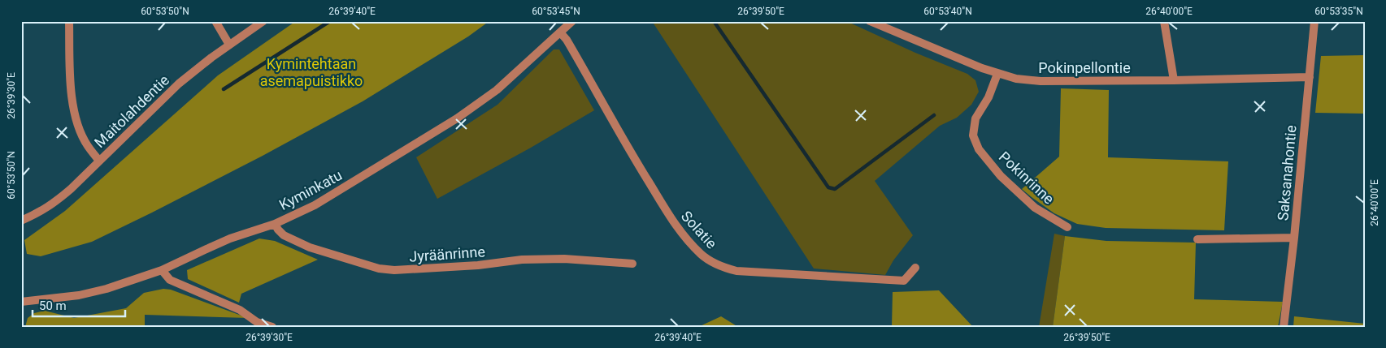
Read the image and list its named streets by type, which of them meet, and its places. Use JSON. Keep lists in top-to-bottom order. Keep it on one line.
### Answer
{"streets":{"street":["Pokinpellontie","Maitolahdentie","Saksanahontie","Pokinrinne","Kyminkatu","Solatie","Jyräänrinne"]},"crossings":[["Pokinpellontie","Saksanahontie"],["Pokinpellontie","Pokinrinne"],["Kyminkatu","Solatie"],["Kyminkatu","Jyräänrinne"]],"parks":["Kymintehtaan asemapuistikko"],"scale_bar":"50 m","coordinates":["60°53'50\"N","26°39'40\"E","60°53'45\"N","26°39'50\"E","60°53'40\"N","26°40'00\"E","60°53'35\"N","26°39'30\"E"]}
